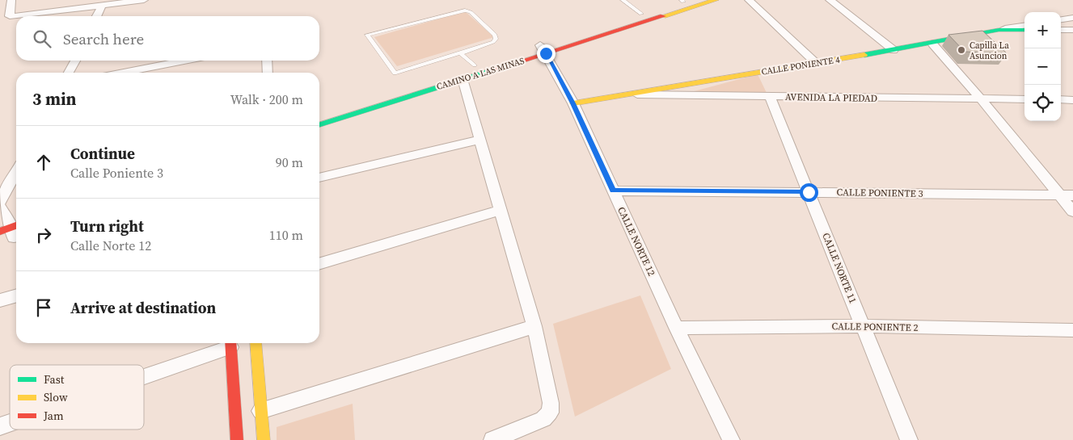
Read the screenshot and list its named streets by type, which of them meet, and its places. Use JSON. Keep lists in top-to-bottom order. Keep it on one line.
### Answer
{"streets":{"street":["CALLE PONIENTE 4","CAMINO A LAS MINAS","AVENIDA LA PIEDAD","CALLE PONIENTE 3","CALLE NORTE 12","CALLE NORTE 11","CALLE PONIENTE 2"]},"crossings":[["CALLE PONIENTE 4","AVENIDA LA PIEDAD"],["CALLE PONIENTE 4","CALLE NORTE 12"],["CAMINO A LAS MINAS","CALLE NORTE 12"],["AVENIDA LA PIEDAD","CALLE NORTE 11"],["CALLE PONIENTE 3","CALLE NORTE 12"],["CALLE PONIENTE 3","CALLE NORTE 11"],["CALLE NORTE 12","CALLE PONIENTE 2"],["CALLE NORTE 11","CALLE PONIENTE 2"]],"places":["Capilla La Asuncion"],"legend":["Fast","Slow","Jam"],"page":{"map_buttons":["+","−"],"search":"Search here","heading":["3 min","Walk · 200 m"],"list":[["Continue","Calle Poniente 3","90 m"],["Turn right","Calle Norte 12","110 m"],"Arrive at destination"]}}
